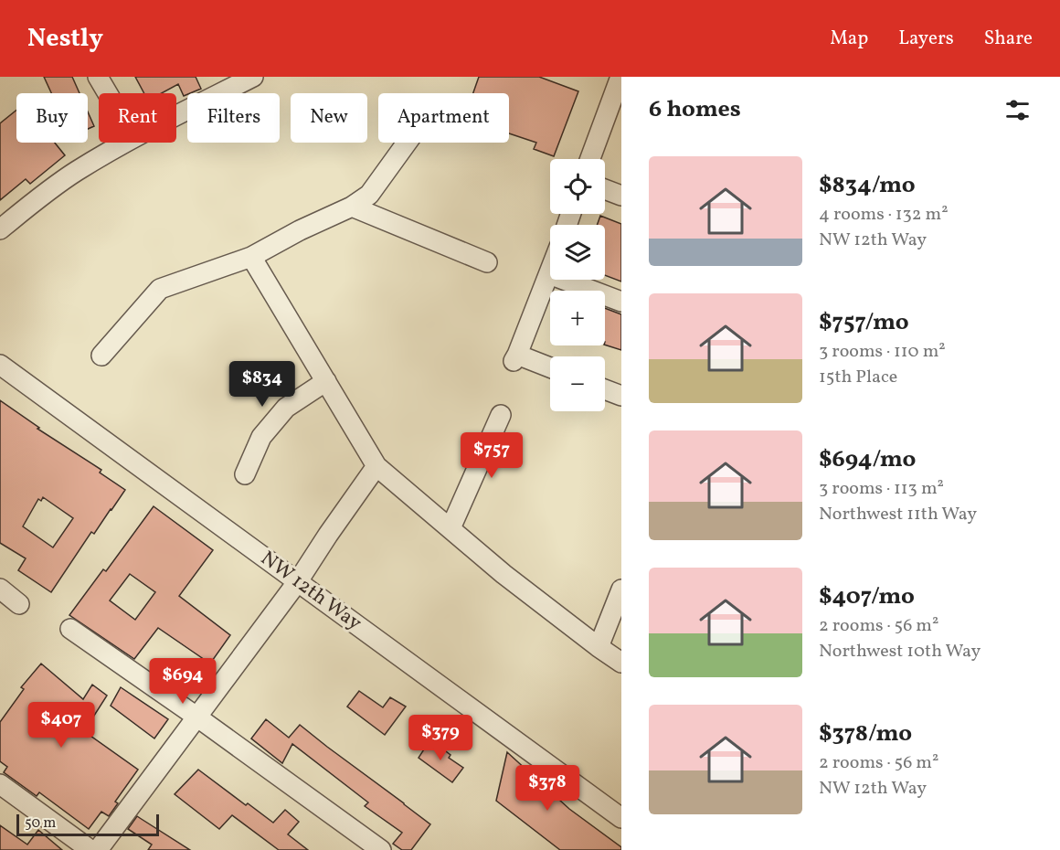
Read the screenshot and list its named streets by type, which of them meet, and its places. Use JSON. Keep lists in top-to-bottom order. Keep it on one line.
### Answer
{"streets":{"street":["NW 12th Way"]},"scale_bar":"50 m","page":{"header":"Nestly","nav":["Map","Layers","Share"],"heading":"6 homes","chip":["Buy","Rent","Filters","New","Apartment"],"list":[{"name":"$834/mo","note":"4 rooms · 132 m² · NW 12th Way"},{"name":"$757/mo","note":"3 rooms · 110 m² · 15th Place"},{"name":"$694/mo","note":"3 rooms · 113 m² · Northwest 11th Way"},{"name":"$407/mo","note":"2 rooms · 56 m² · Northwest 10th Way"},{"name":"$378/mo","note":"2 rooms · 56 m² · NW 12th Way"}],"map_buttons":["+","−"],"price":["$834","$757","$694","$407","$379","$378"],"scale":"50 m"}}
